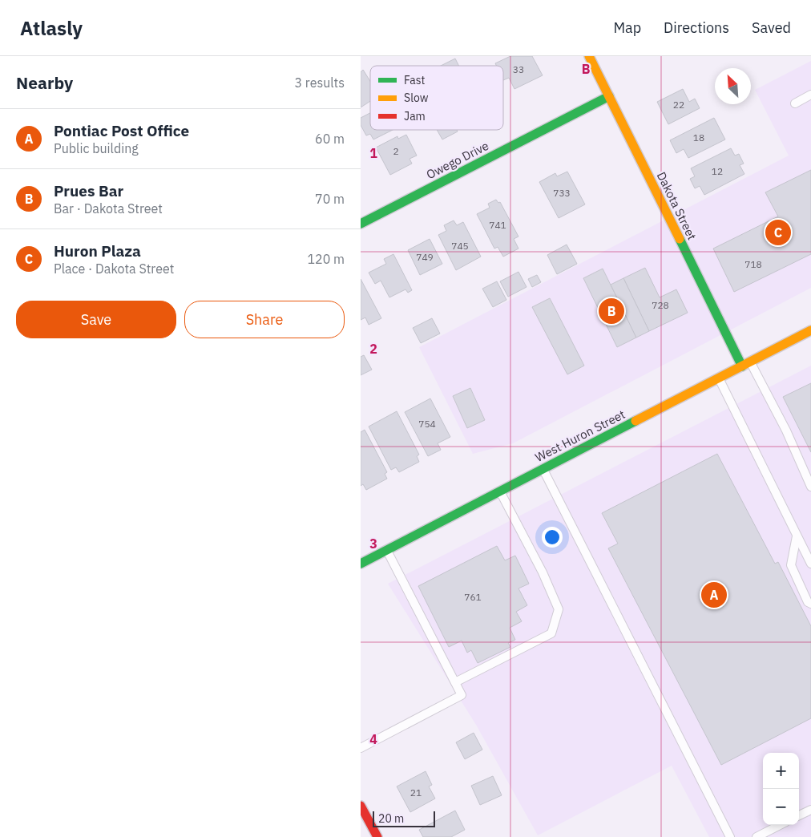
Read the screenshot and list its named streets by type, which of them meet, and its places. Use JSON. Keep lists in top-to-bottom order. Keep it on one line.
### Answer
{"streets":{"main road":["Owego Drive","Dakota Street","West Huron Street"]},"crossings":[["Owego Drive","Dakota Street"],["Dakota Street","West Huron Street"]],"house_numbers":["33","22","18","2","12","733","741","745","749","718","728","754","761","21"],"legend":["Fast","Slow","Jam"],"scale_bar":"20 m","north":"top left","page":{"header":"Atlasly","nav":["Map","Directions","Saved"],"heading":["Nearby","3 results"],"list":[{"mark":"A","name":"Pontiac Post Office","note":"Public building","value":"60 m"},{"mark":"B","name":"Prues Bar","note":"Bar · Dakota Street","value":"70 m"},{"mark":"C","name":"Huron Plaza","note":"Place · Dakota Street","value":"120 m"}],"pins":["C","B","A"],"buttons":["Save","Share"],"map_buttons":["+","−"],"scale":"20 m"},"grid":{"columns":["B"],"rows":["1","2","3","4"]}}
